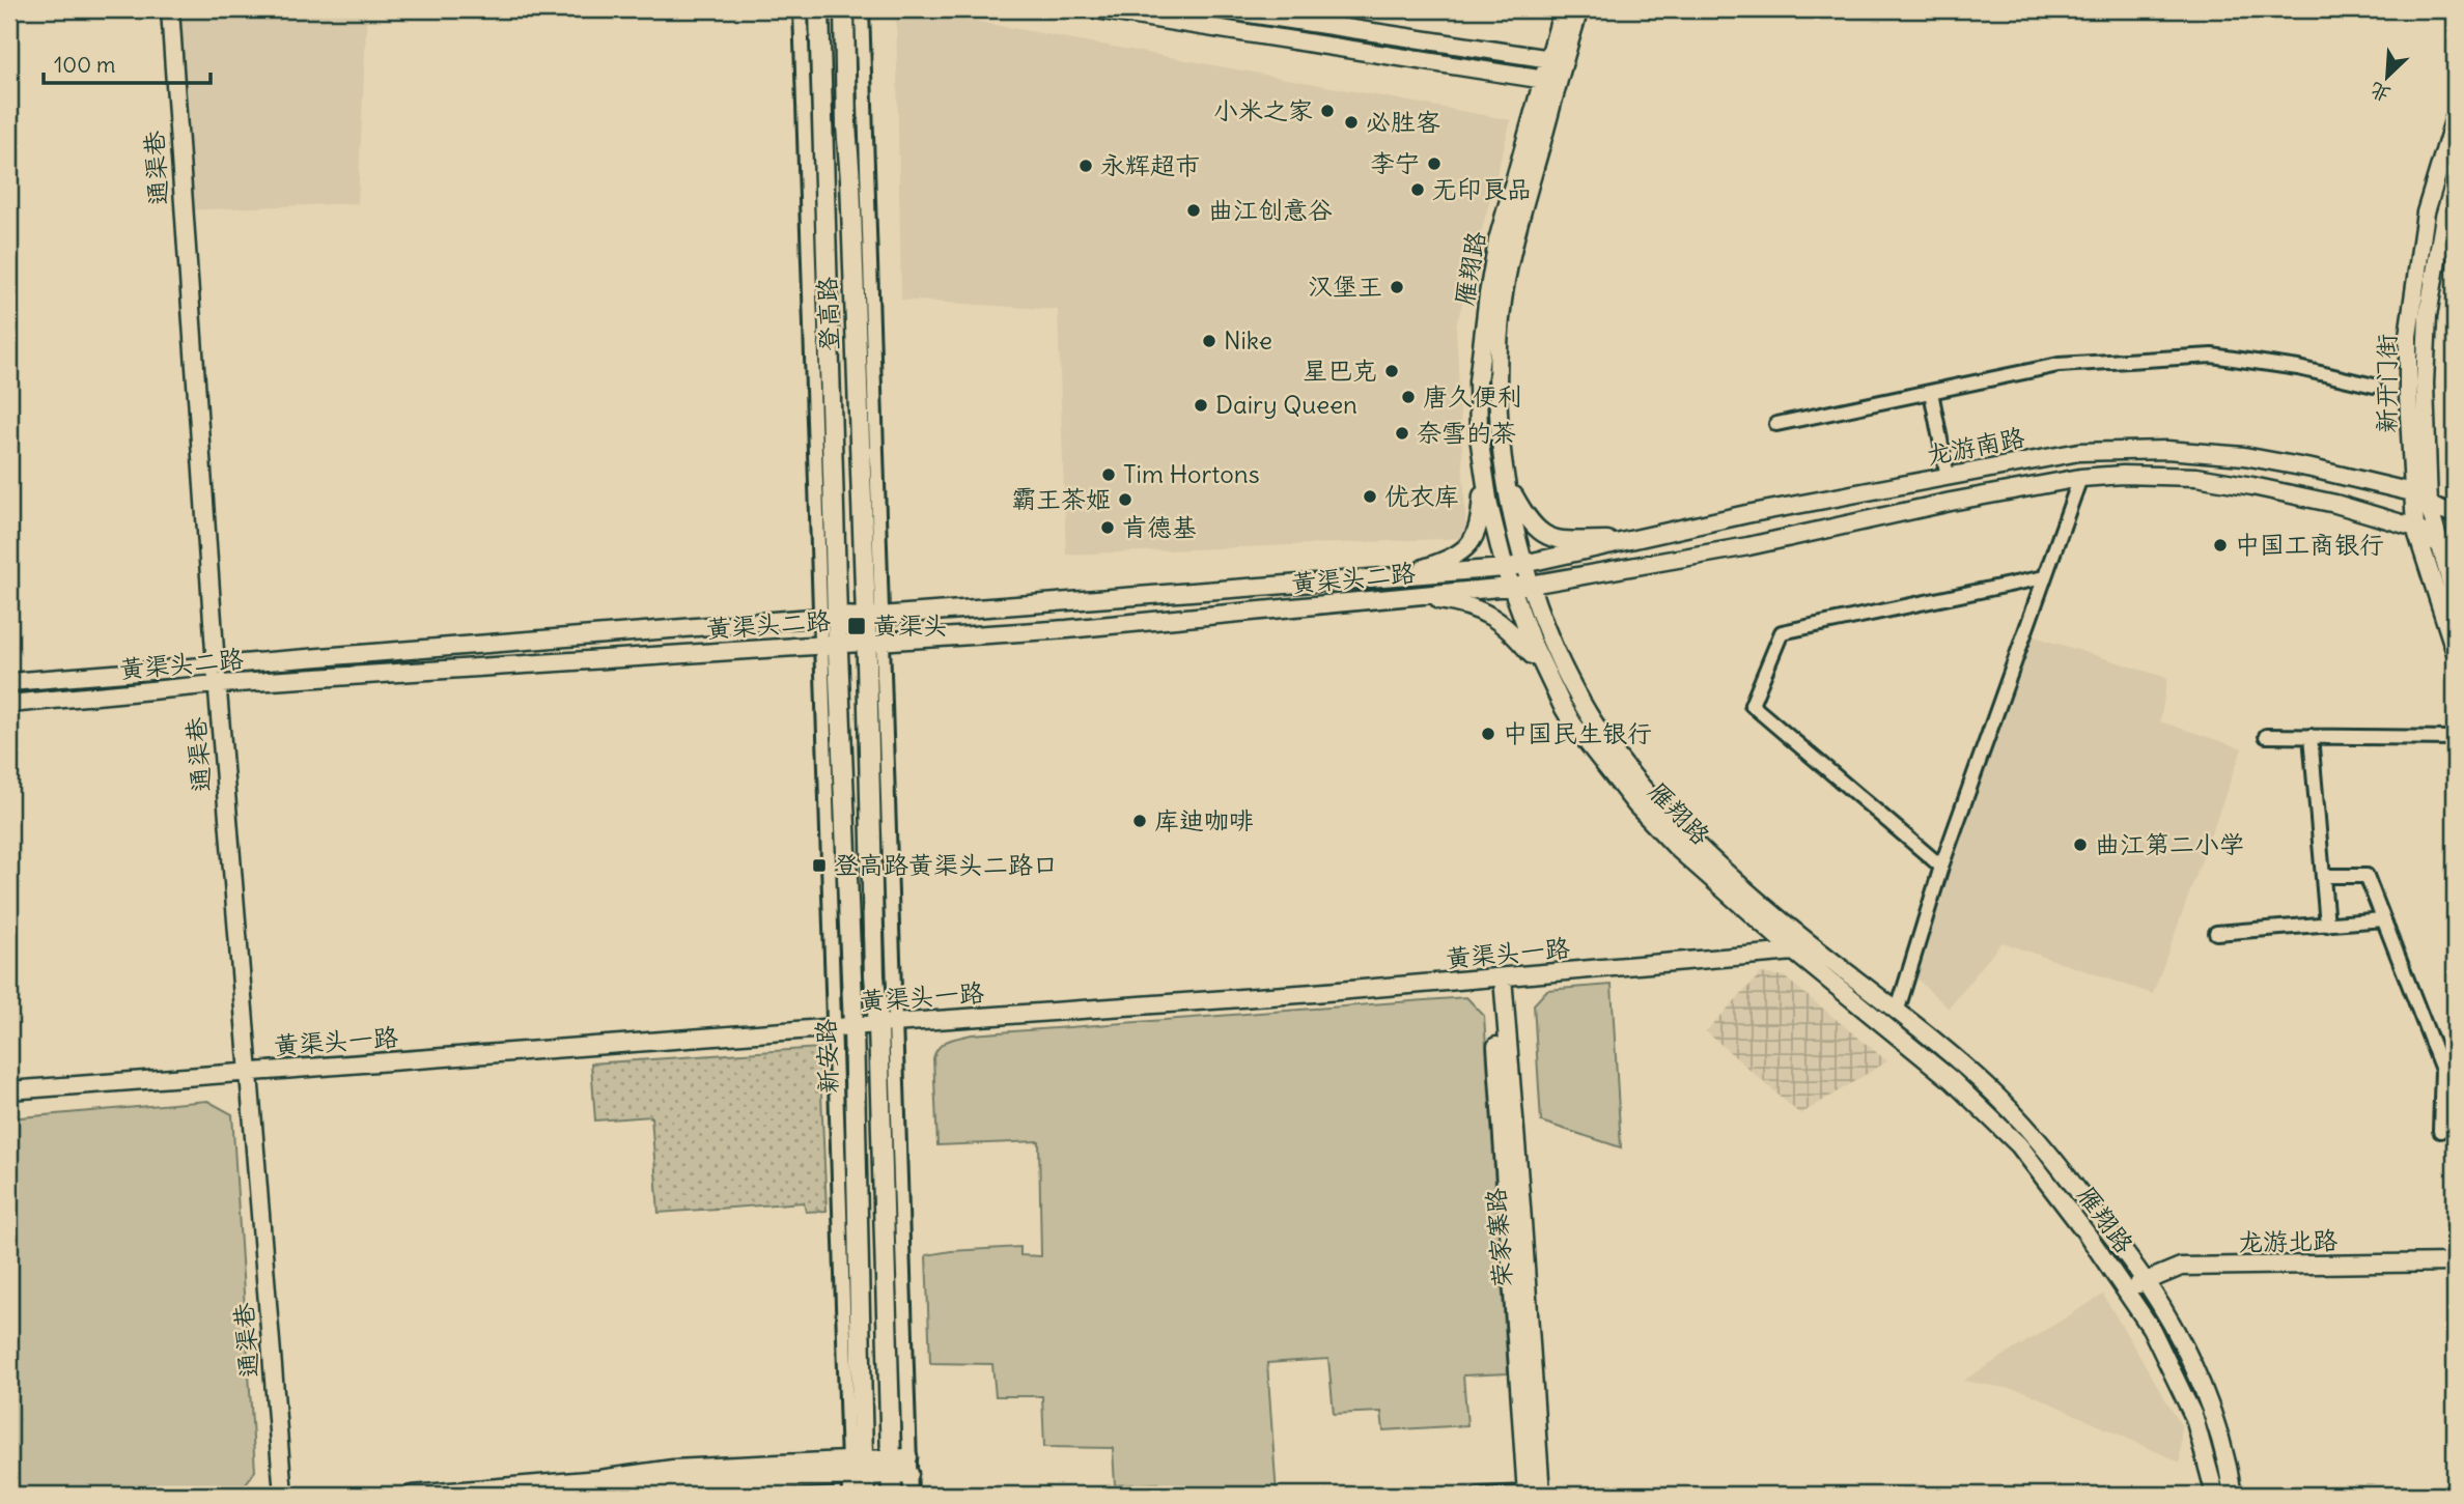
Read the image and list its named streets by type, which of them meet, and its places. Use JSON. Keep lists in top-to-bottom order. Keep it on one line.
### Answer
{"streets":{"main road":["通渠巷","雁翔路","登高路","新开门街","龙游南路","黄渠头二路","黄渠头一路","新安路","荣家寨路","龙游北路"]},"crossings":[["通渠巷","黄渠头二路"],["通渠巷","黄渠头一路"],["雁翔路","龙游南路"],["雁翔路","黄渠头二路"],["雁翔路","黄渠头一路"],["雁翔路","龙游北路"],["登高路","黄渠头二路"],["登高路","新安路"],["新开门街","龙游南路"],["龙游南路","黄渠头二路"],["黄渠头二路","新安路"],["黄渠头一路","新安路"],["黄渠头一路","荣家寨路"]],"places":{"other":["小米之家","必胜客","李宁","永辉超市","无印良品","曲江创意谷","汉堡王","Nike","星巴克","唐久便利","Dairy Queen","奈雪的茶","Tim Hortons","优衣库","霸王茶姬","肯德基","中国工商银行","中国民生银行","库迪咖啡","曲江第二小学"],"transit":["黄渠头","登高路黄渠头二路口"]},"scale_bar":"100 m","north":"bottom left"}
